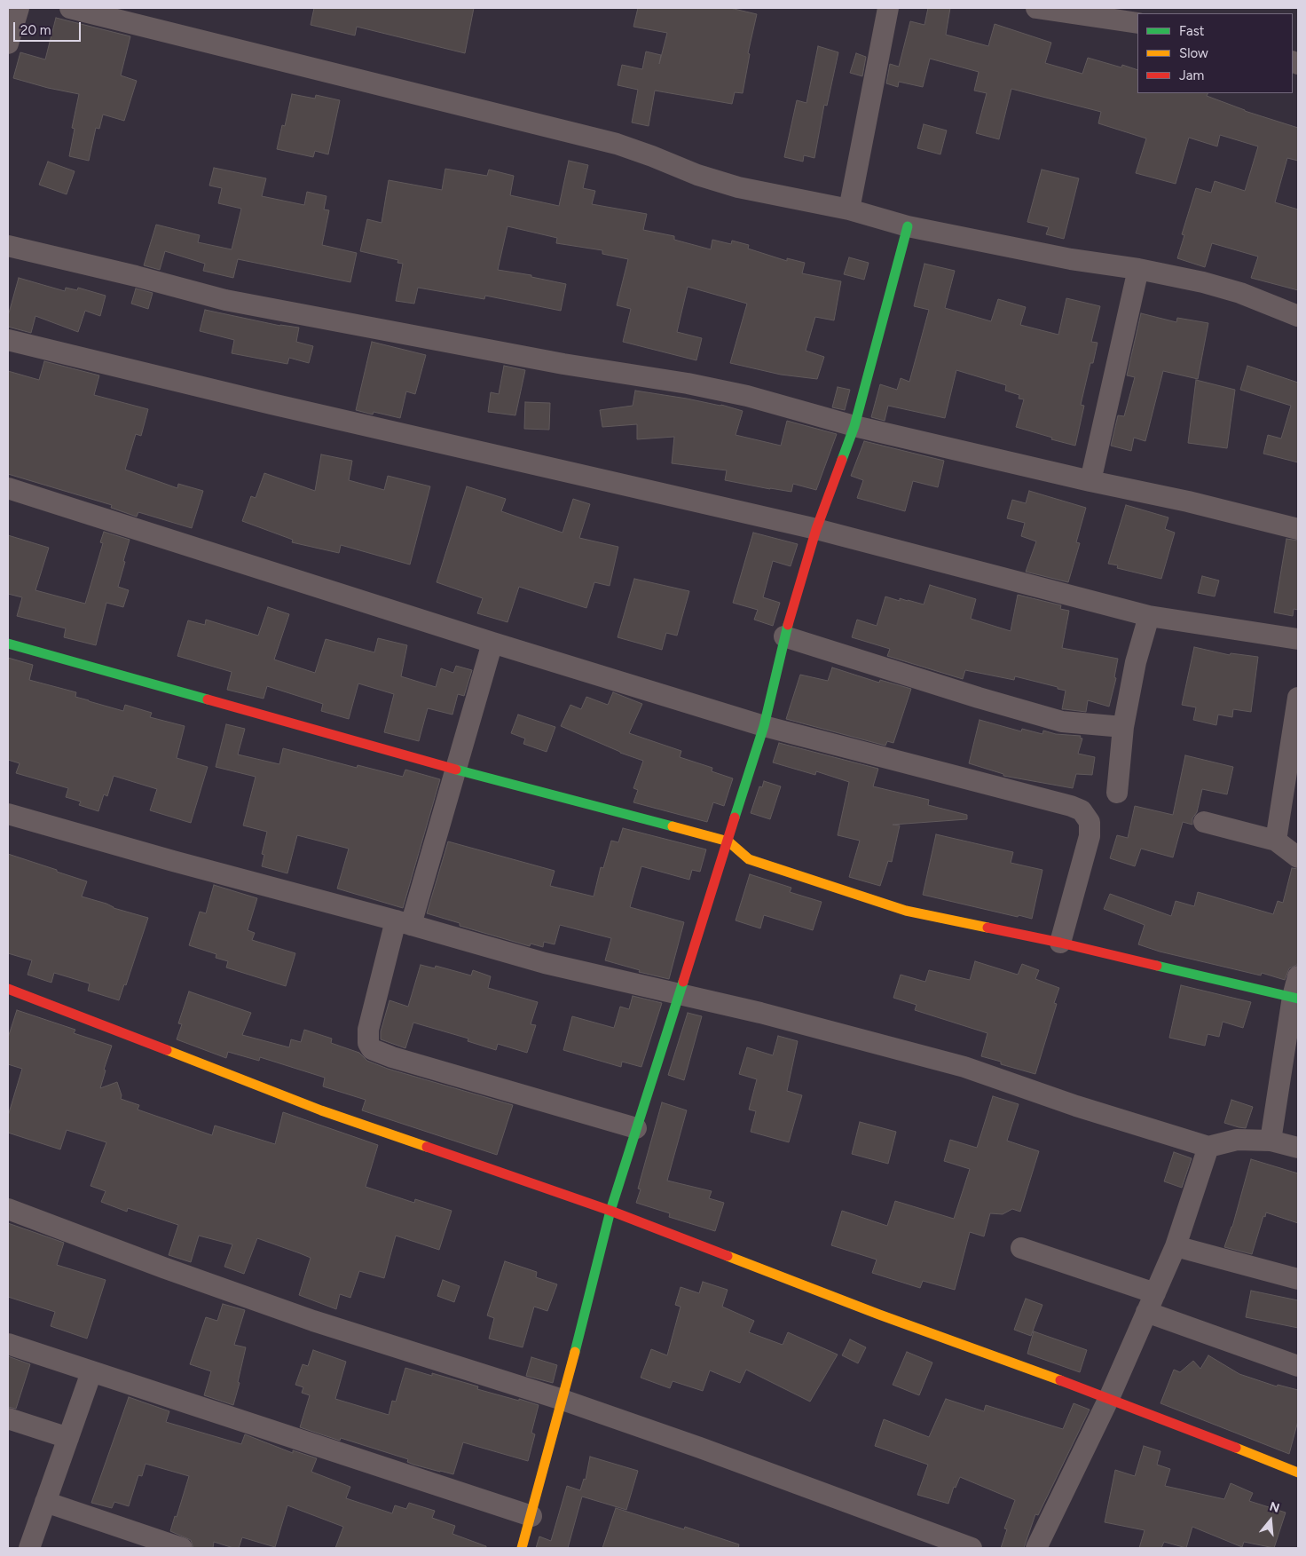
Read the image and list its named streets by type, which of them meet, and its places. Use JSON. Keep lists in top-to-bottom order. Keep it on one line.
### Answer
{"legend":["Fast","Slow","Jam"],"scale_bar":"20 m","north":"top"}
